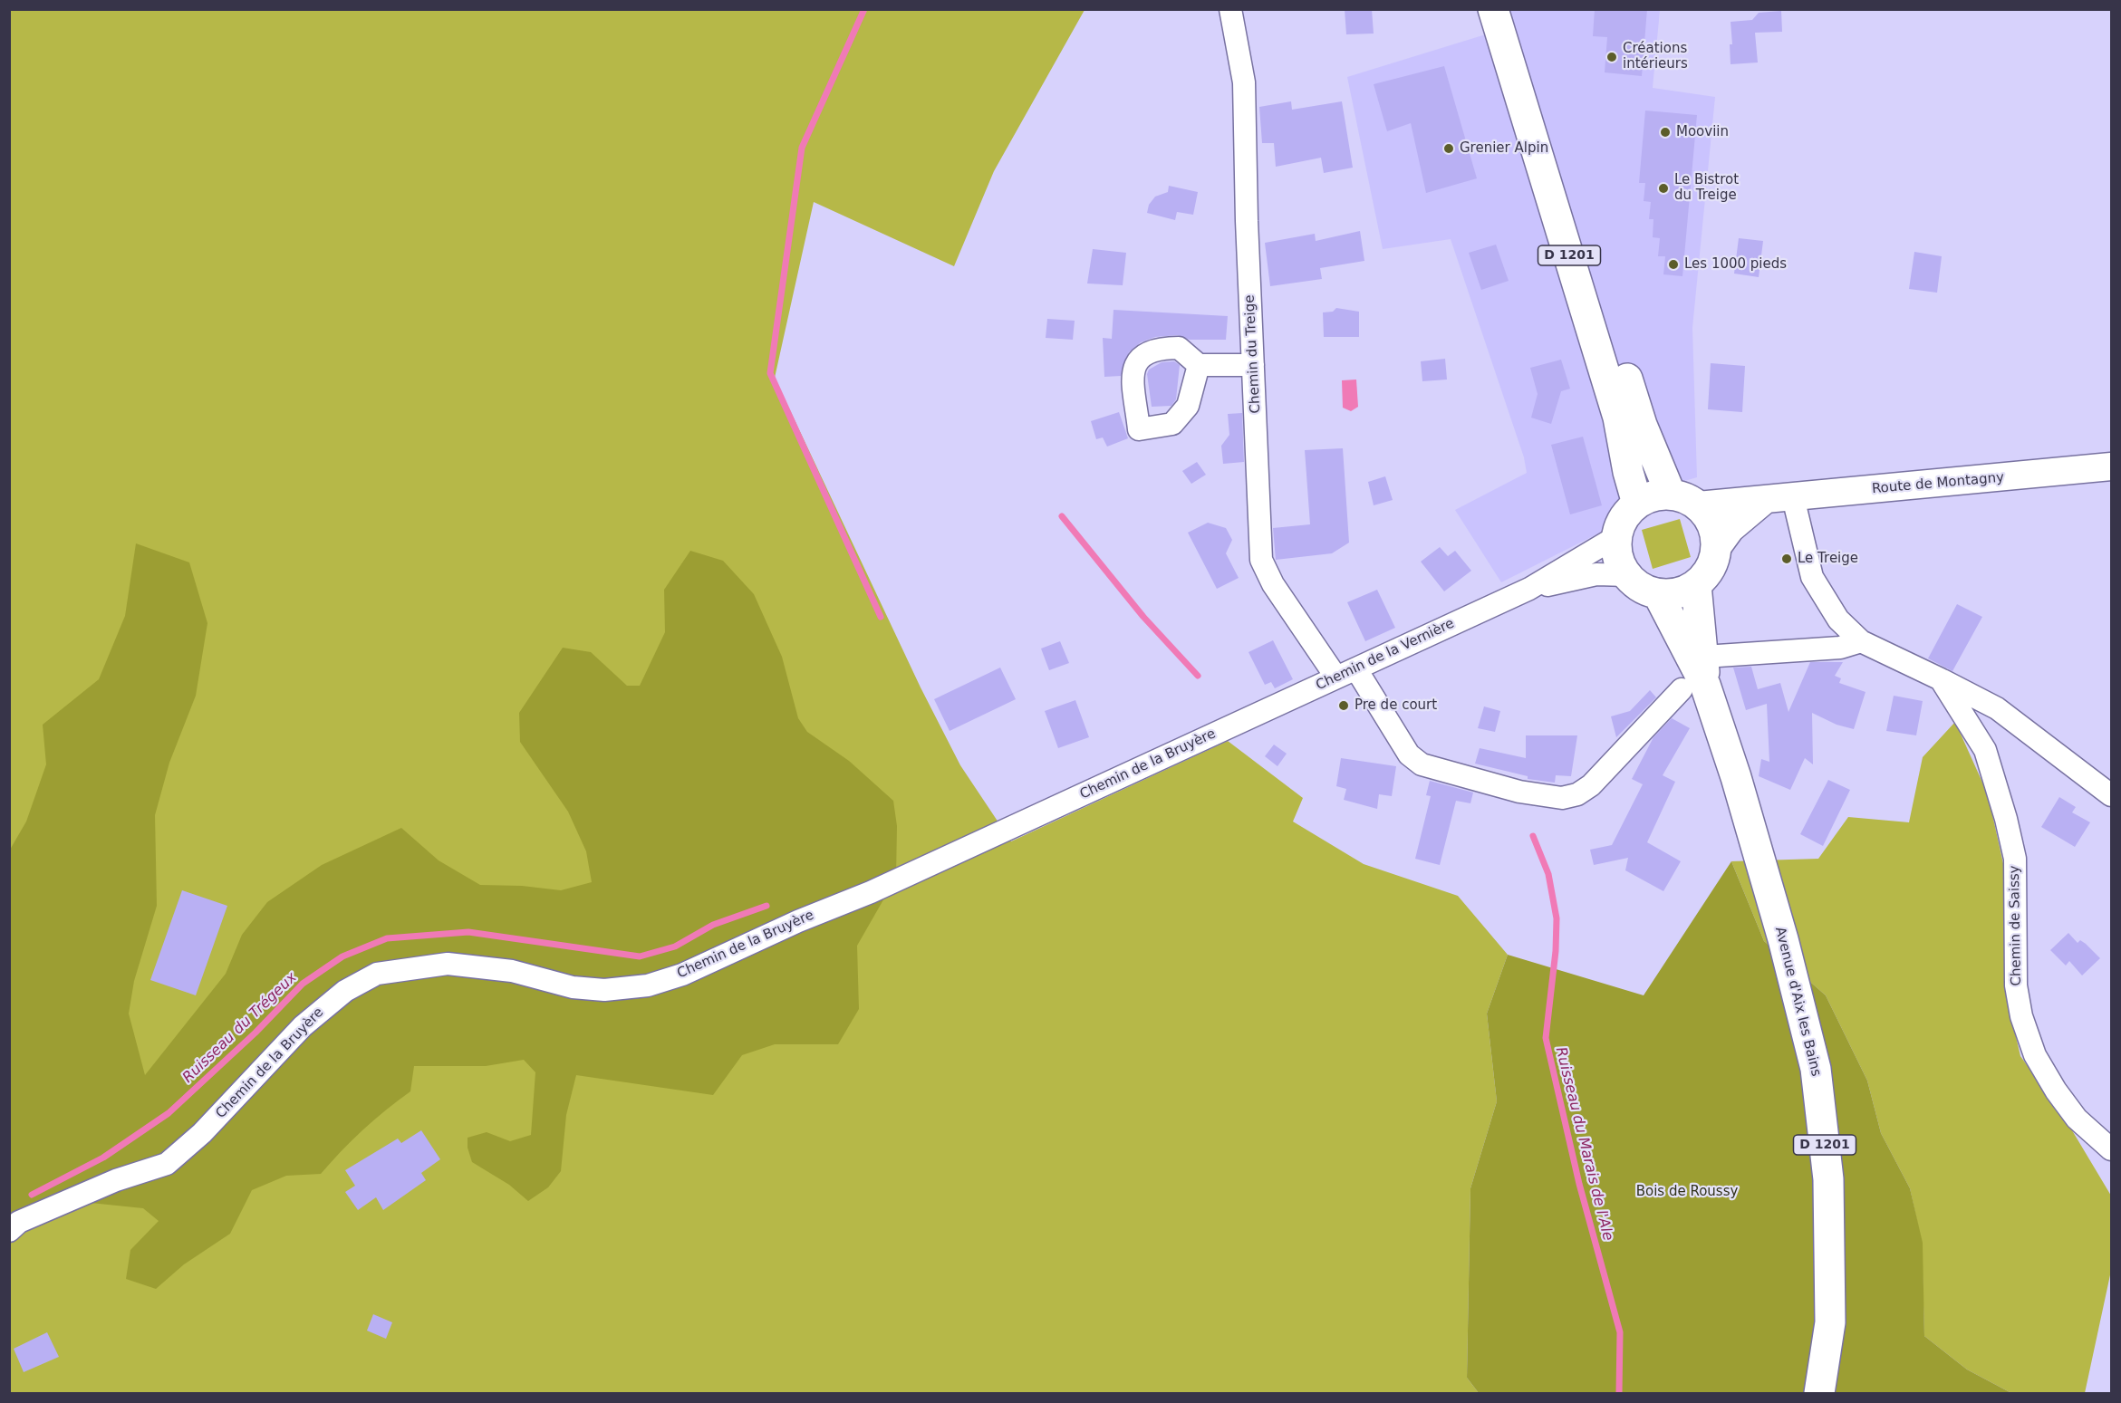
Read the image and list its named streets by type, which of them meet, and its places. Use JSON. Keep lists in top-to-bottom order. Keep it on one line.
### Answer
{"streets":{"main road":["D 1201","Avenue d'Aix les Bains"],"street":["Chemin du Treige","Route de Montagny","Chemin de la Vernière","Chemin de la Bruyère","Chemin de Saissy"]},"crossings":[["D 1201","Route de Montagny"],["D 1201","Chemin de la Vernière"],["D 1201","Avenue d'Aix les Bains"],["Chemin du Treige","Chemin de la Vernière"],["Route de Montagny","Chemin de la Vernière"],["Chemin de la Vernière","Chemin de la Bruyère"]],"water":["Ruisseau du Trégeux","Ruisseau du Marais de l'Ale"],"parks":["Bois de Roussy"],"places":["Créations intérieurs","Mooviin","Grenier Alpin","Le Bistrot du Treige","Les 1000 pieds","Le Treige","Pre de court"]}
